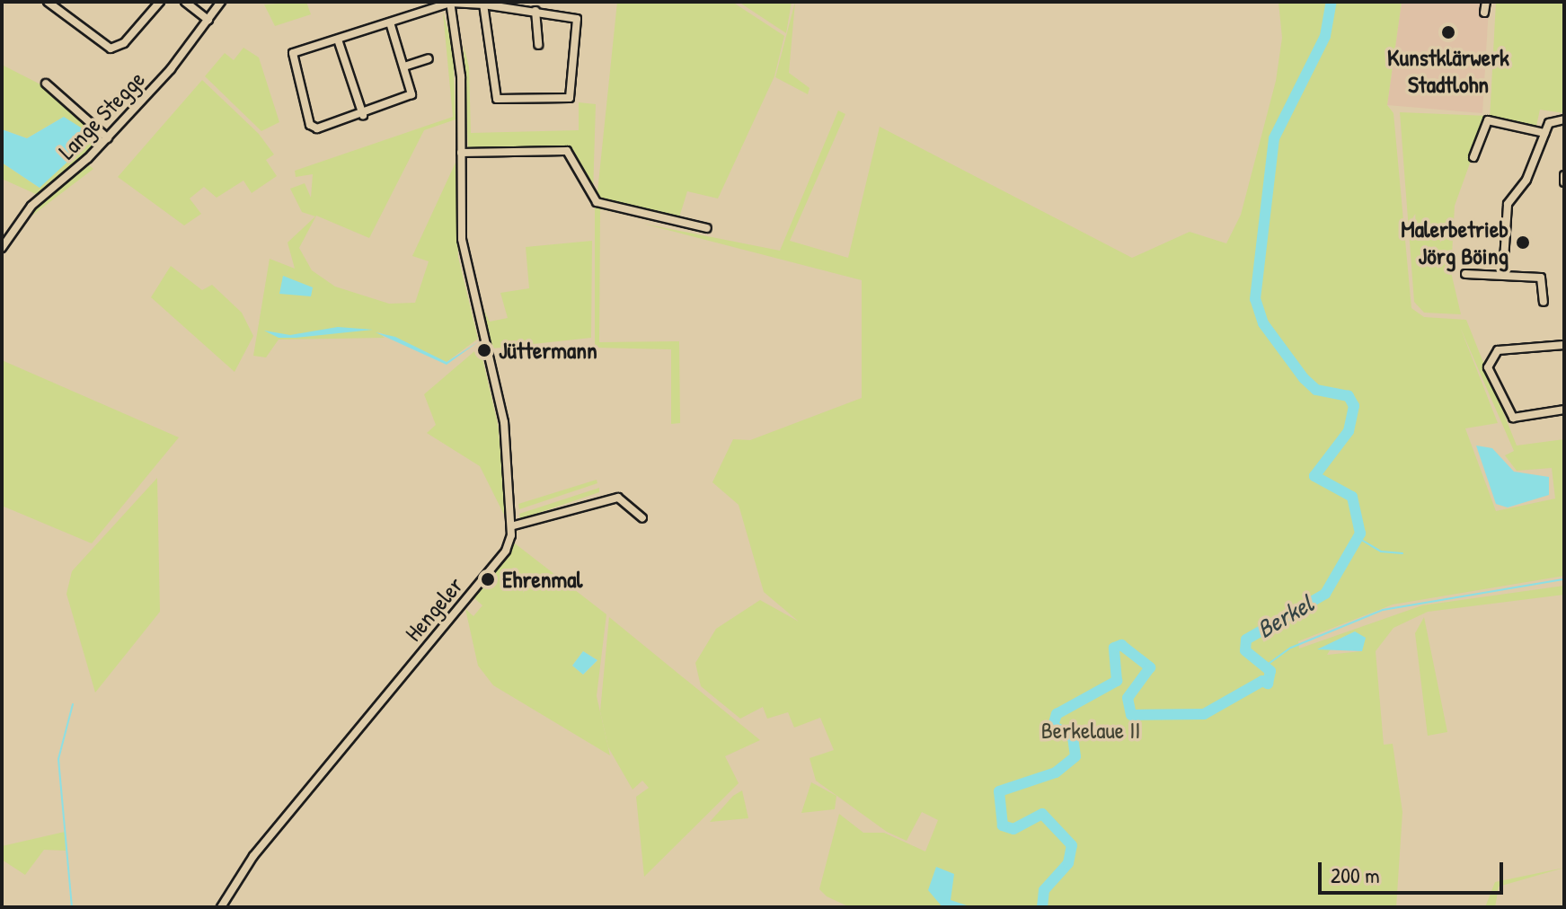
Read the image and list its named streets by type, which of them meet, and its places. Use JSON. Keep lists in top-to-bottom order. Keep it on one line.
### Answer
{"streets":{"street":["Lange Stegge","Hengeler"]},"water":["Berkel"],"parks":["Berkelaue II"],"places":["Kunstklärwerk Stadtlohn","Malerbetrieb Jörg Böing","Jüttermann","Ehrenmal"],"scale_bar":"200 m"}
